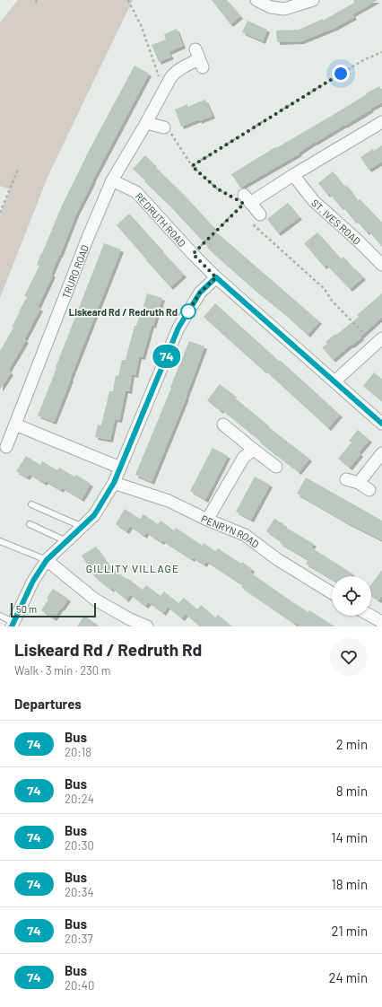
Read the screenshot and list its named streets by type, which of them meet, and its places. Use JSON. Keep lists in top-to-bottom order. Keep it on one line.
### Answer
{"streets":{"street":["REDRUTH ROAD","ST. IVES ROAD","TRURO ROAD","PENRYN ROAD"]},"crossings":[["REDRUTH ROAD","TRURO ROAD"]],"districts":["GILLITY VILLAGE"],"places":["Liskeard Rd / Redruth Rd"],"lines":["bus line 74"],"scale_bar":"50 m","page":{"on_map":"74","scale":"50 m","heading":[["Liskeard Rd / Redruth Rd","Walk · 3 min · 230 m"],"Departures"],"list":[{"mark":"74","name":"Bus","note":"20:18","value":"2 min"},{"mark":"74","name":"Bus","note":"20:24","value":"8 min"},{"mark":"74","name":"Bus","note":"20:30","value":"14 min"},{"mark":"74","name":"Bus","note":"20:34","value":"18 min"},{"mark":"74","name":"Bus","note":"20:37","value":"21 min"},{"mark":"74","name":"Bus","note":"20:40","value":"24 min"}]}}
